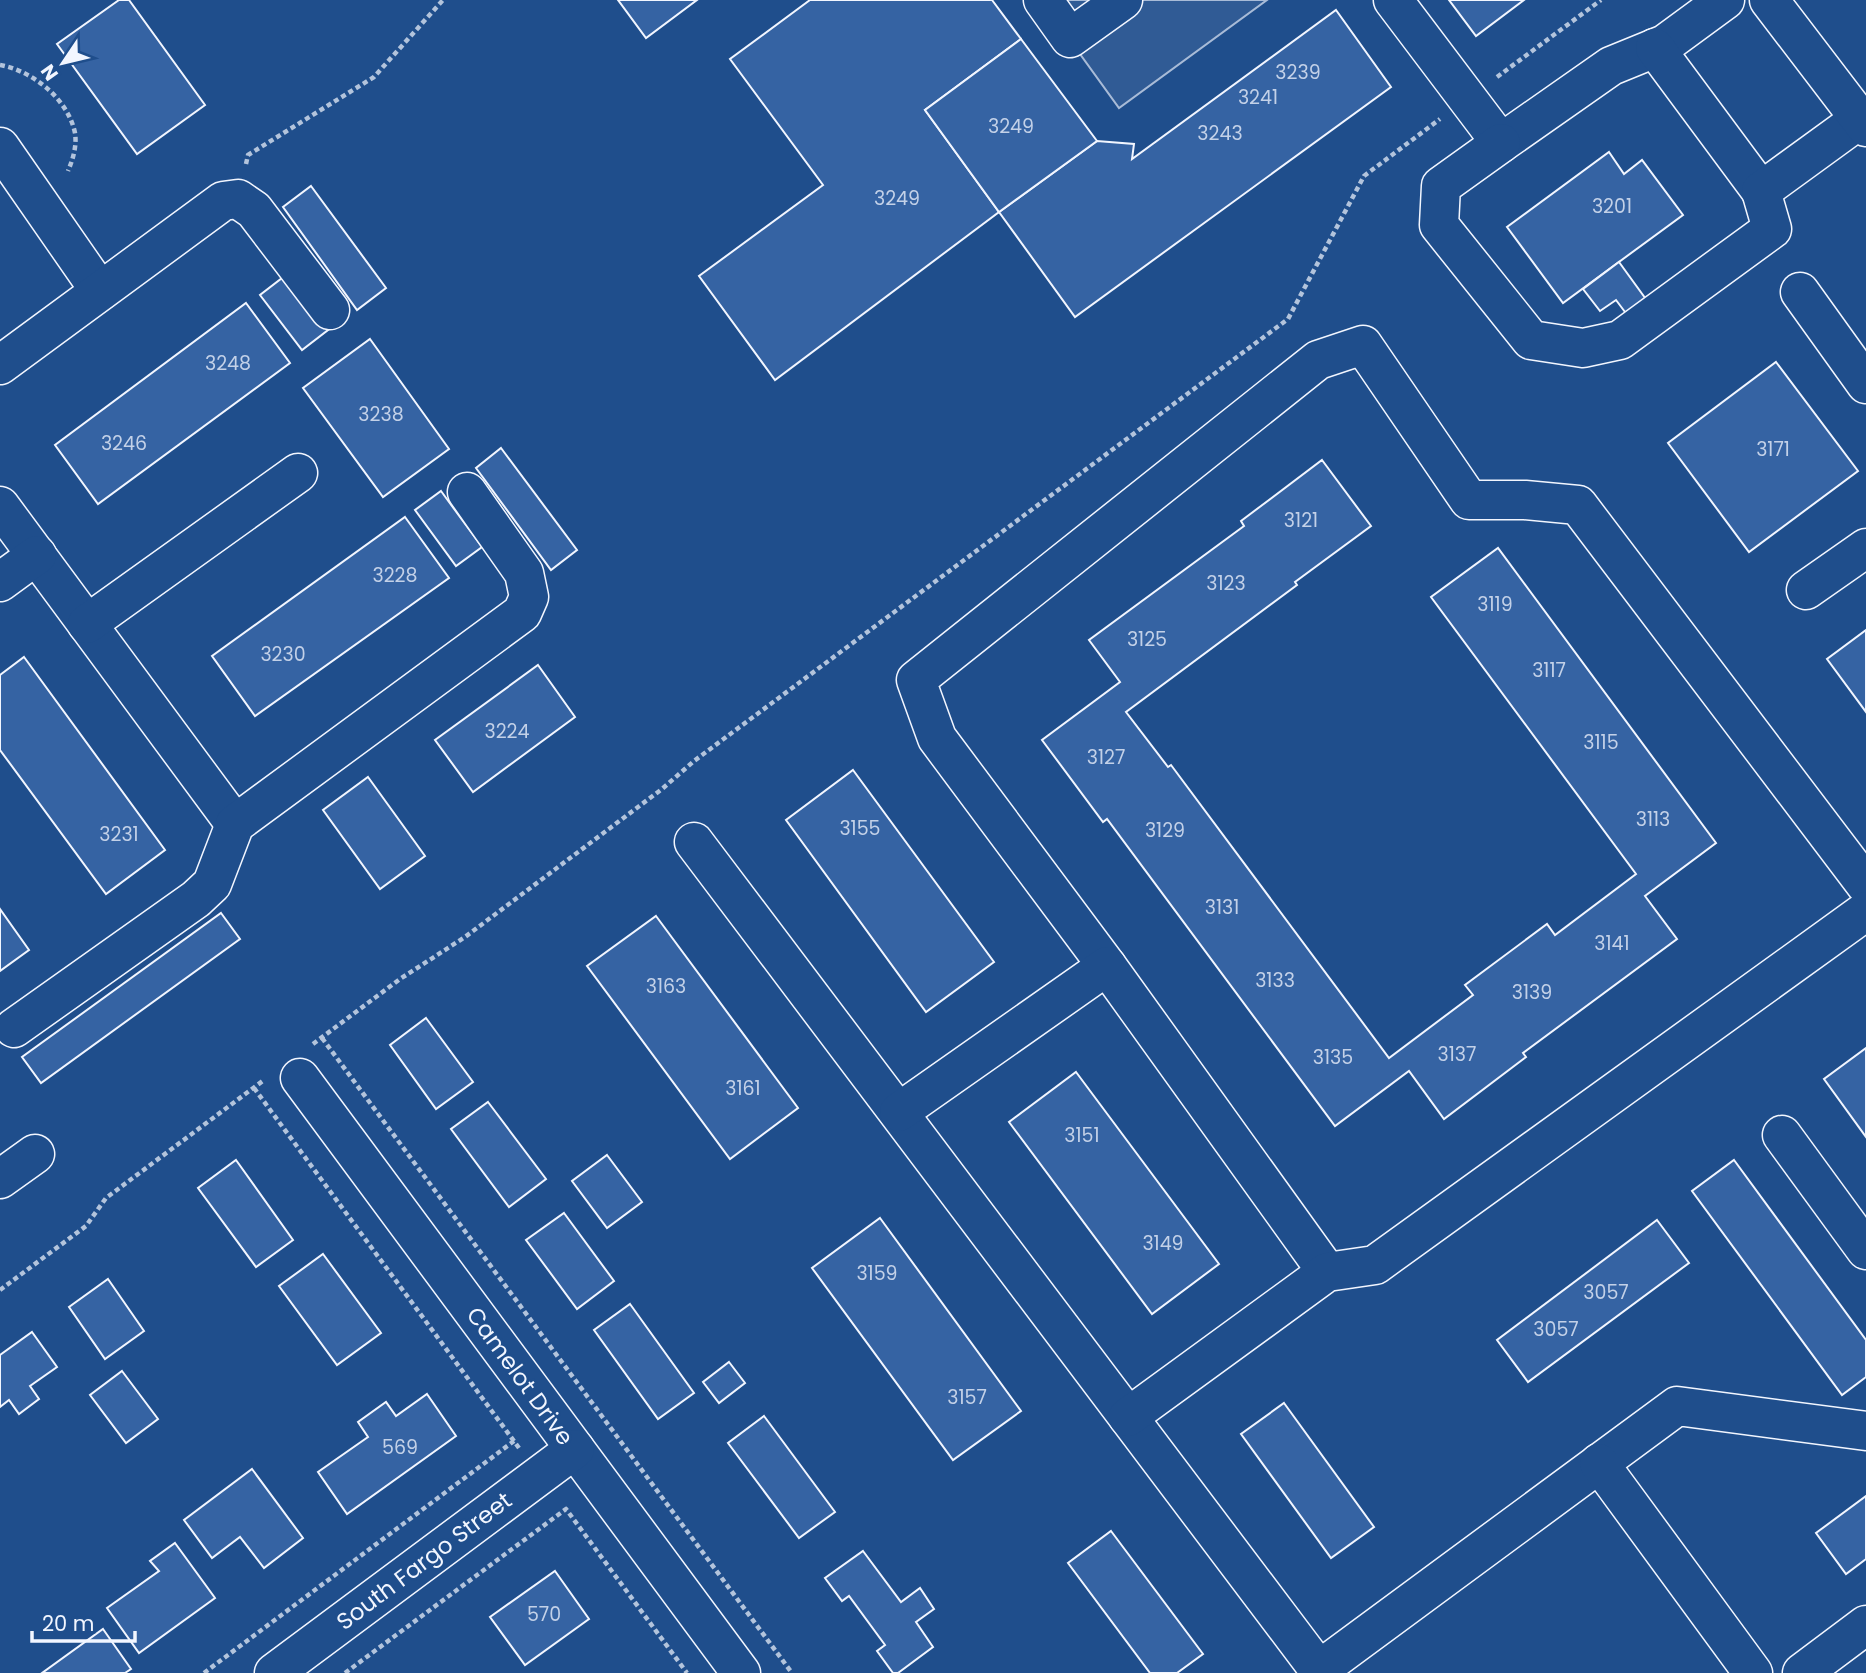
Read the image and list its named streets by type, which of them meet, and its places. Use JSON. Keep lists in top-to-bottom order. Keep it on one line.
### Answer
{"streets":{"main road":["Camelot Drive","South Fargo Street"]},"crossings":[["Camelot Drive","South Fargo Street"]],"house_numbers":["3239","3241","3249","3243","3249","3201","3248","3238","3246","3171","3121","3228","3123","3119","3125","3230","3117","3224","3115","3127","3113","3155","3129","3231","3131","3141","3133","3163","3139","3137","3135","3161","3151","3149","3159","3057","3057","3157","569","570"],"scale_bar":"20 m","north":"bottom left"}
